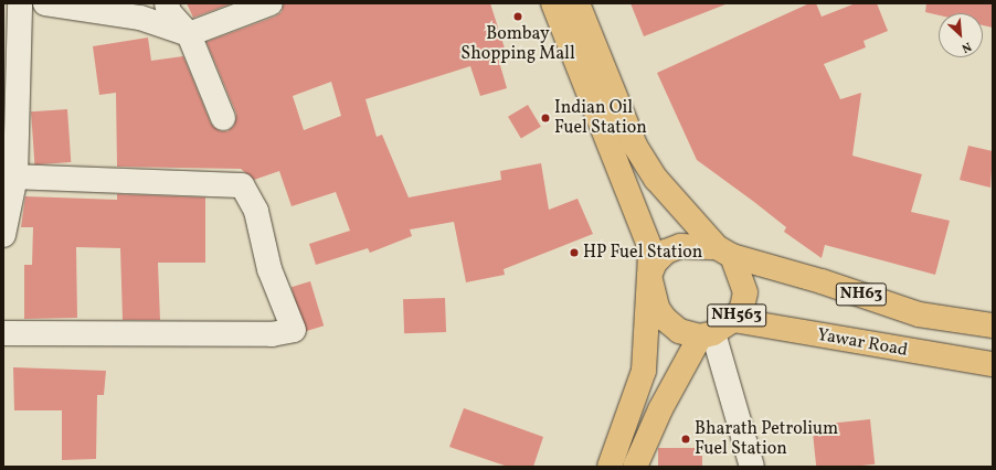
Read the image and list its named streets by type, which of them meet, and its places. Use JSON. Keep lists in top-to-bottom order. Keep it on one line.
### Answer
{"streets":{"highway":["NH63","NH563","Yawar Road"]},"crossings":[["NH63","NH563"],["NH63","Yawar Road"],["NH563","Yawar Road"]],"places":["Bombay Shopping Mall","Indian Oil Fuel Station","HP Fuel Station","Bharath Petrolium Fuel Station"],"north":"bottom right"}
